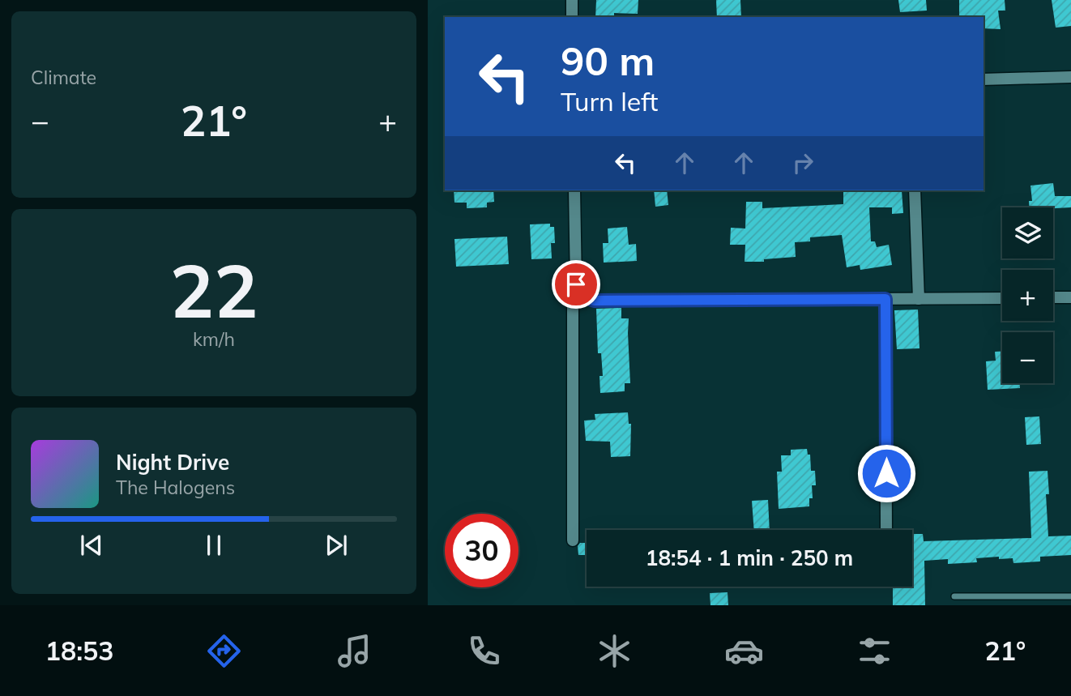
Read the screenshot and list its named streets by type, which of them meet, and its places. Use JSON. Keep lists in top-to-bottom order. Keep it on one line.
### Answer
{"page":{"tile":["Climate",["22","km/h"]],"turn":["90 m","Turn left"],"heat":["−","21°","+"],"map_buttons":["+","−"],"song":["Night Drive","The Halogens"],"limit":"30","trip":"18:54 · 1 min · 250 m","tabs":["18:53","21°"]}}
